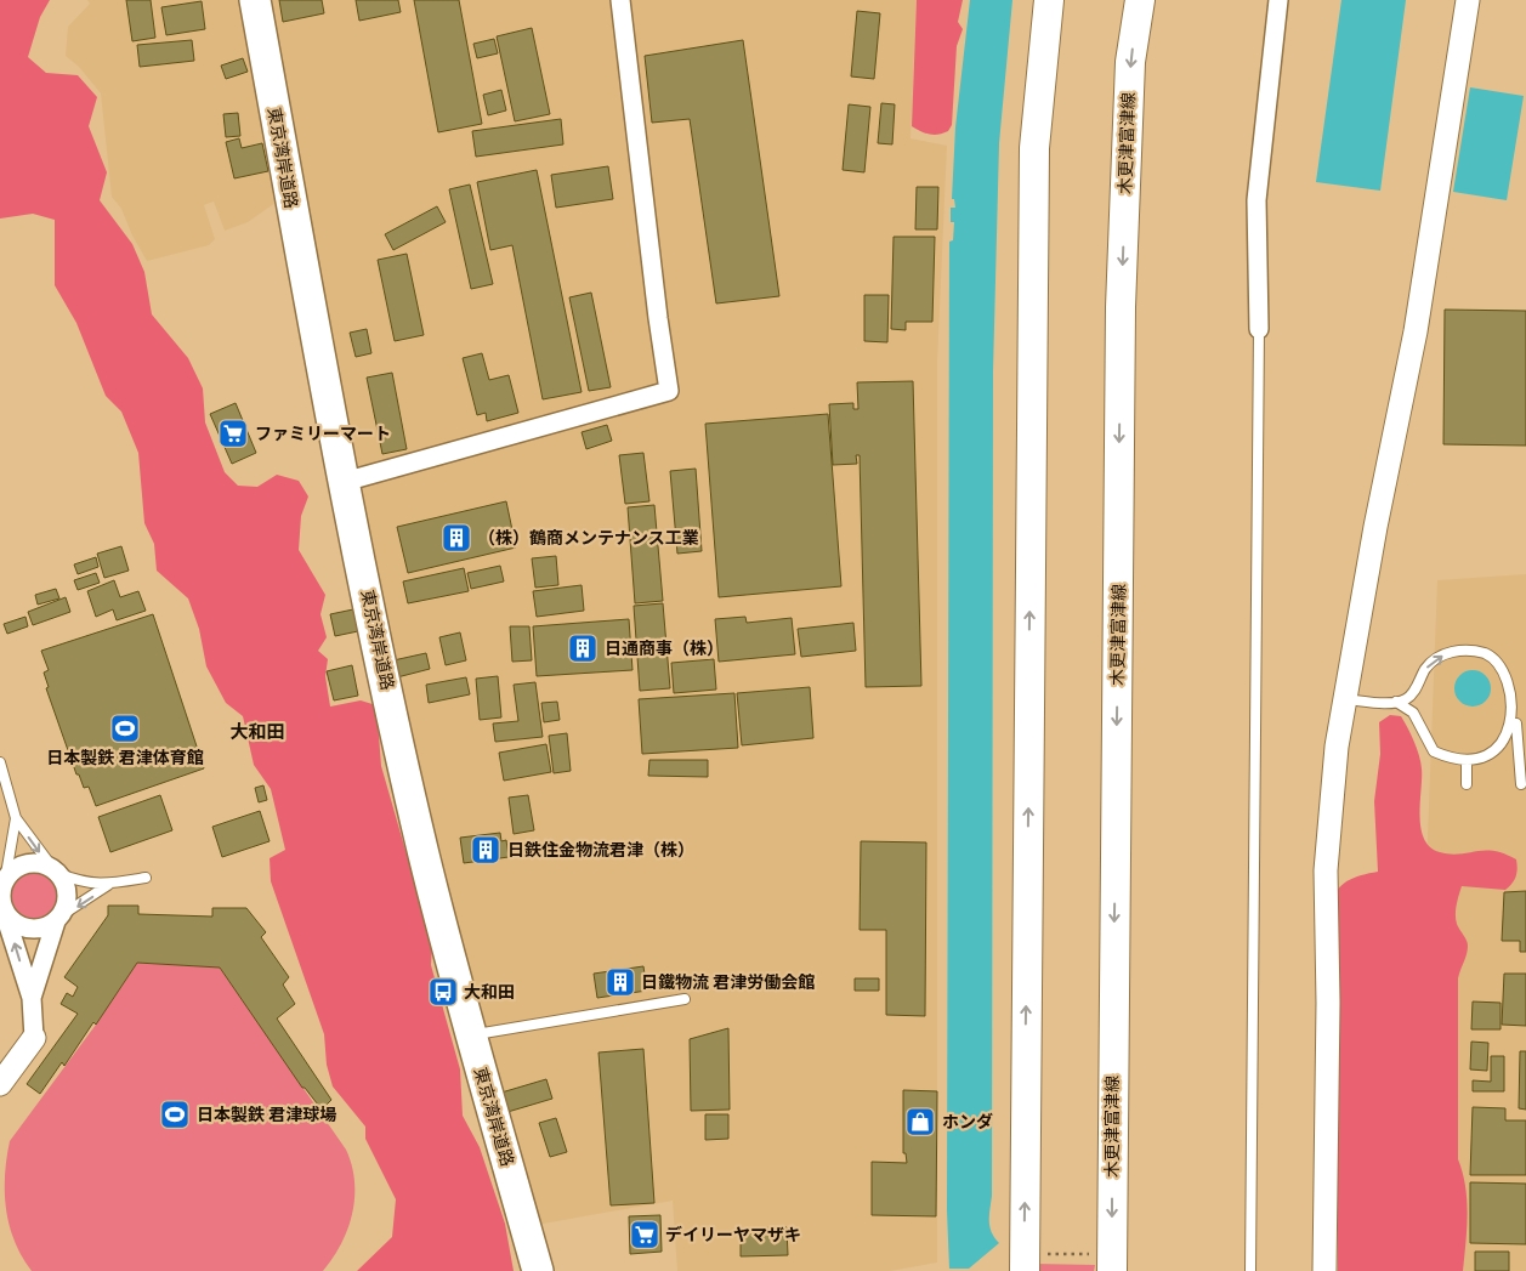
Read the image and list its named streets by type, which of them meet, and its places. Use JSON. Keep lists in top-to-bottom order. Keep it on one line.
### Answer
{"streets":{"highway":["東京湾岸道路"],"main road":["木更津富津線"]},"districts":["大和田"],"places":{"supermarket":["ファミリーマート","デイリーヤマザキ"],"building":["（株）鶴商メンテナンス工業","日通商事（株）","日鉄住金物流君津（株）","日鐵物流 君津労働会館"],"sports":["日本製鉄 君津体育館","日本製鉄 君津球場"],"bus stop":["大和田"],"shop":["ホンダ"]}}
